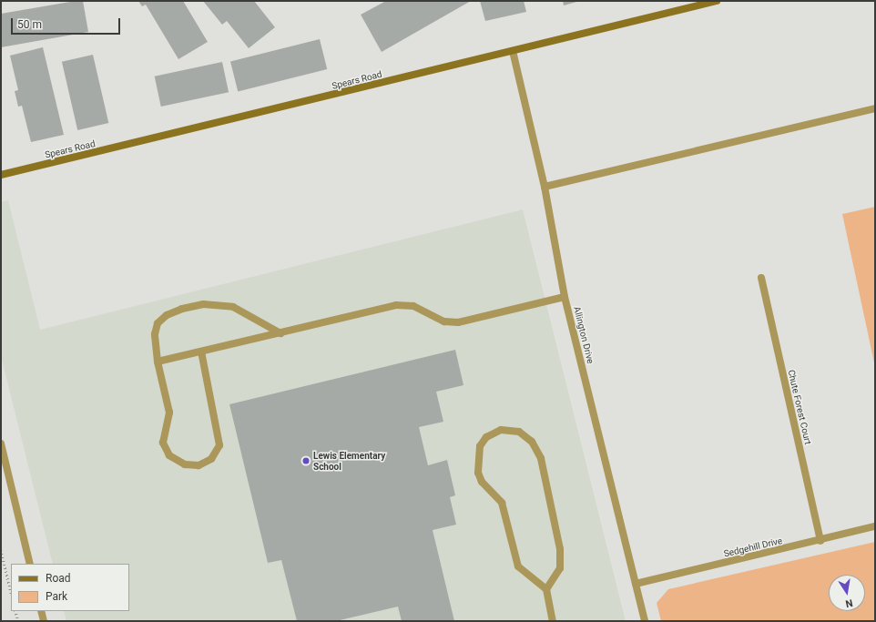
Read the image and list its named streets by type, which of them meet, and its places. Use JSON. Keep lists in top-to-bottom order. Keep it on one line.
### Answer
{"streets":{"street":["Spears Road","Allington Drive","Chute Forest Court","Sedgehill Drive"]},"crossings":[["Spears Road","Allington Drive"],["Allington Drive","Sedgehill Drive"],["Chute Forest Court","Sedgehill Drive"]],"places":["Lewis Elementary School"],"legend":["Road","Park"],"scale_bar":"50 m","north":"bottom"}
